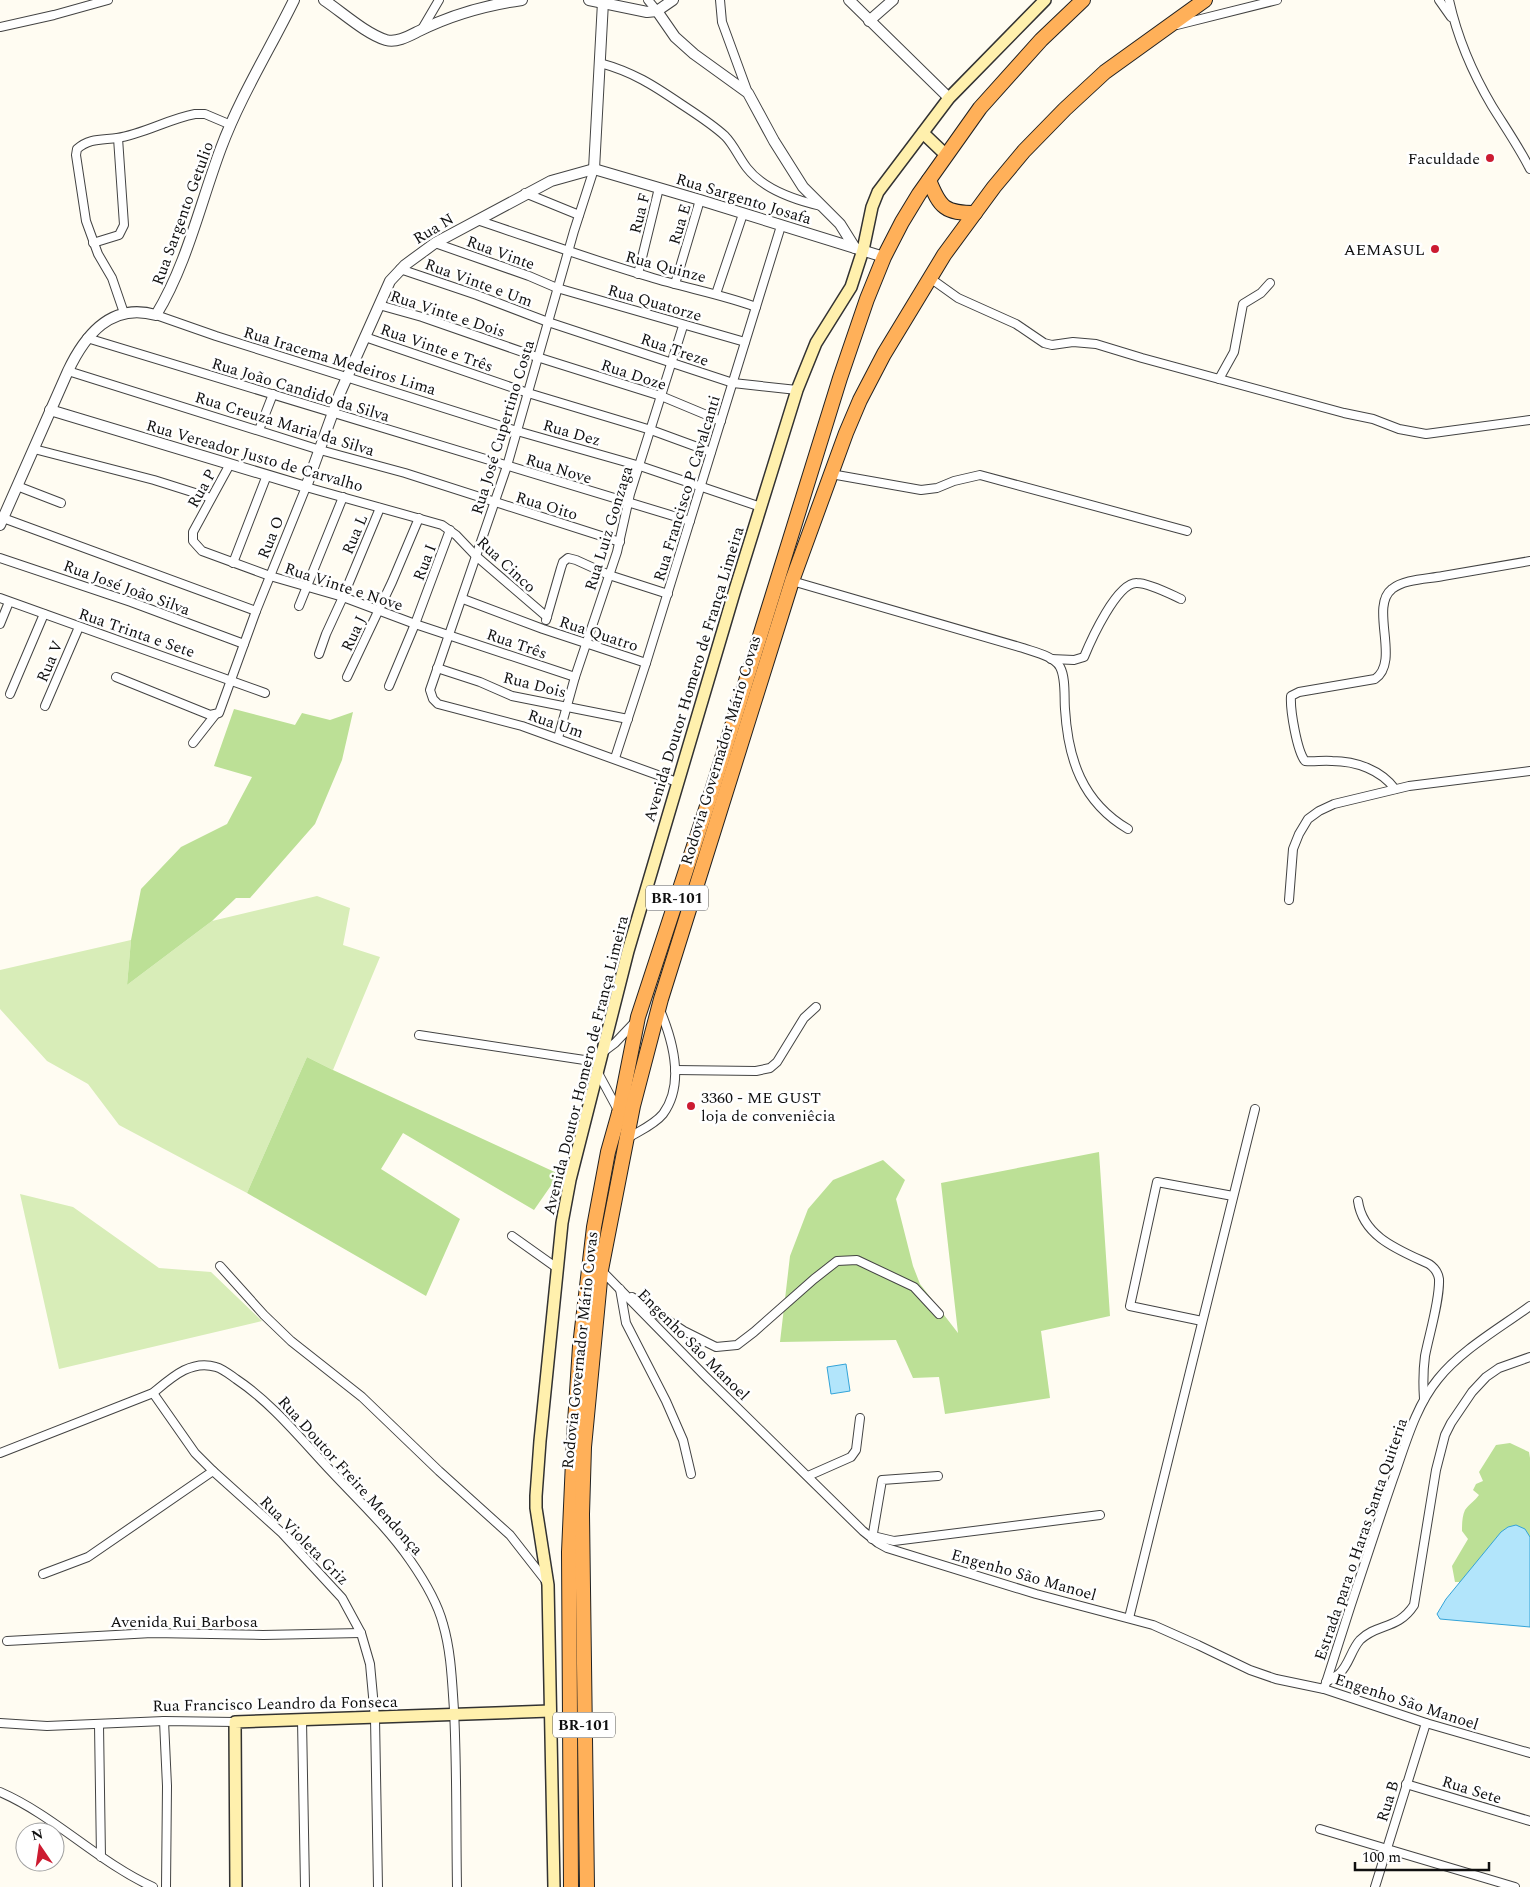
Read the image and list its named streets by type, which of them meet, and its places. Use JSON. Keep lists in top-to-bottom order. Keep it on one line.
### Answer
{"streets":{"highway":["Rodovia Governador Mário Covas","BR-101"],"main road":["Avenida Doutor Homero de França Limeira","Rua Francisco Leandro da Fonseca"],"street":["Rua Sargento Josafa","Rua Sargento Getulio","Rua F","Rua E","Rua N","Rua Vinte","Rua Quinze","Rua Vinte e Um","Rua Quatorze","Rua Vinte e Dois","Rua Vinte e Três","Rua Treze","Rua Iracema Medeiros Lima","Rua Doze","Rua João Candido da Silva","Rua Creuza Maria da Silva","Rua José Cupertino Costa","Rua Dez","Rua Vereador Justo de Carvalho","Rua Nove","Rua P","Rua Francisco P Cavalcanti","Rua Oito","Rua Luiz Gonzaga","Rua L","Rua O","Rua I","Rua Cinco","Rua Vinte e Nove","Rua José João Silva","Rua Trinta e Sete","Rua J","Rua Quatro","Rua Três","Rua V","Rua Dois","Rua Um","Engenho São Manoel","Rua Doutor Freire Mendonça","Estrada para o Haras Santa Quiteria","Rua Violeta Griz","Avenida Rui Barbosa","Rua Sete","Rua B"]},"crossings":[["Rua Sargento Josafa","Rua F"],["Rua Sargento Josafa","Rua E"],["Rua Sargento Josafa","Rua N"],["Rua Sargento Josafa","Rua José Cupertino Costa"],["Rua Sargento Josafa","Rua Francisco P Cavalcanti"],["Rua Sargento Josafa","Avenida Doutor Homero de França Limeira"],["Rua Sargento Josafa","Rodovia Governador Mário Covas"],["Rua Sargento Getulio","Rua Iracema Medeiros Lima"],["Rua F","Rua Quinze"],["Rua E","Rua Quinze"],["Rua N","Rua Vinte"],["Rua N","Rua Quinze"],["Rua N","Rua Vinte e Um"],["Rua N","Rua Vinte e Dois"],["Rua N","Rua Vinte e Três"],["Rua N","Rua Iracema Medeiros Lima"],["Rua N","Rua José Cupertino Costa"],["Rua N","Rua O"],["Rua Vinte","Rua Quatorze"],["Rua Vinte","Rua José Cupertino Costa"],["Rua Quinze","Rua José Cupertino Costa"],["Rua Quinze","Rua Francisco P Cavalcanti"],["Rua Vinte e Um","Rua Treze"],["Rua Vinte e Um","Rua José Cupertino Costa"],["Rua Quatorze","Rua José Cupertino Costa"],["Rua Quatorze","Rua Francisco P Cavalcanti"],["Rua Quatorze","Rua Luiz Gonzaga"],["Rua Vinte e Dois","Rua Doze"],["Rua Vinte e Dois","Rua José Cupertino Costa"],["Rua Vinte e Três","Rua José Cupertino Costa"],["Rua Vinte e Três","Rua Francisco P Cavalcanti"],["Rua Vinte e Três","Rua Luiz Gonzaga"],["Rua Treze","Rua José Cupertino Costa"],["Rua Treze","Rua Francisco P Cavalcanti"],["Rua Treze","Rua Luiz Gonzaga"],["Rua Treze","Avenida Doutor Homero de França Limeira"],["Rua Iracema Medeiros Lima","Rua José Cupertino Costa"],["Rua Iracema Medeiros Lima","Rua Dez"],["Rua Iracema Medeiros Lima","Rua O"],["Rua Doze","Rua José Cupertino Costa"],["Rua Doze","Rua Francisco P Cavalcanti"],["Rua Doze","Rua Luiz Gonzaga"],["Rua João Candido da Silva","Rua José Cupertino Costa"],["Rua João Candido da Silva","Rua Nove"],["Rua João Candido da Silva","Rua O"],["Rua Creuza Maria da Silva","Rua José Cupertino Costa"],["Rua Creuza Maria da Silva","Rua Oito"],["Rua Creuza Maria da Silva","Rua O"],["Rua José Cupertino Costa","Rua Dez"],["Rua José Cupertino Costa","Rua Nove"],["Rua José Cupertino Costa","Rua Oito"],["Rua José Cupertino Costa","Rua Cinco"],["Rua José Cupertino Costa","Rua Vinte e Nove"],["Rua José Cupertino Costa","Rua Quatro"],["Rua José Cupertino Costa","Rua Três"],["Rua José Cupertino Costa","Rua Dois"],["Rua José Cupertino Costa","Rua Um"],["Rua Dez","Rua Francisco P Cavalcanti"],["Rua Dez","Rua Luiz Gonzaga"],["Rua Dez","Avenida Doutor Homero de França Limeira"],["Rua Vereador Justo de Carvalho","Rua P"],["Rua Vereador Justo de Carvalho","Rua L"],["Rua Vereador Justo de Carvalho","Rua O"],["Rua Vereador Justo de Carvalho","Rua I"],["Rua Vereador Justo de Carvalho","Rua Cinco"],["Rua Vereador Justo de Carvalho","Rua J"],["Rua Nove","Rua Francisco P Cavalcanti"],["Rua Nove","Rua Luiz Gonzaga"],["Rua P","Rua Vinte e Nove"],["Rua Francisco P Cavalcanti","Rua Quatro"],["Rua Francisco P Cavalcanti","Rua Dois"],["Rua Francisco P Cavalcanti","Rua Um"],["Rua Oito","Rua Luiz Gonzaga"],["Rua Luiz Gonzaga","Rua Quatro"],["Rua Luiz Gonzaga","Rua Três"],["Rua Luiz Gonzaga","Rua Dois"],["Rua Luiz Gonzaga","Rua Um"],["Rua L","Rua Vinte e Nove"],["Rua O","Rua Vinte e Nove"],["Rua O","Rua José João Silva"],["Rua O","Rua Trinta e Sete"],["Rua I","Rua Cinco"],["Rua I","Rua Vinte e Nove"],["Rua Cinco","Rua Quatro"],["Rua Vinte e Nove","Rua J"],["Rua Vinte e Nove","Rua Três"],["Rua Trinta e Sete","Rua V"],["Avenida Doutor Homero de França Limeira","Rua Um"],["Avenida Doutor Homero de França Limeira","Rua Francisco Leandro da Fonseca"],["Rodovia Governador Mário Covas","Engenho São Manoel"],["Engenho São Manoel","Estrada para o Haras Santa Quiteria"],["Engenho São Manoel","Rua B"],["Rua Doutor Freire Mendonça","Rua Violeta Griz"],["Rua Doutor Freire Mendonça","Rua Francisco Leandro da Fonseca"],["Rua Violeta Griz","Avenida Rui Barbosa"],["Rua Violeta Griz","Rua Francisco Leandro da Fonseca"],["Rua Sete","Rua B"]],"places":["Faculdade","AEMASUL","3360 - ME GUST loja de conveniêcia"],"scale_bar":"100 m","north":"top"}
